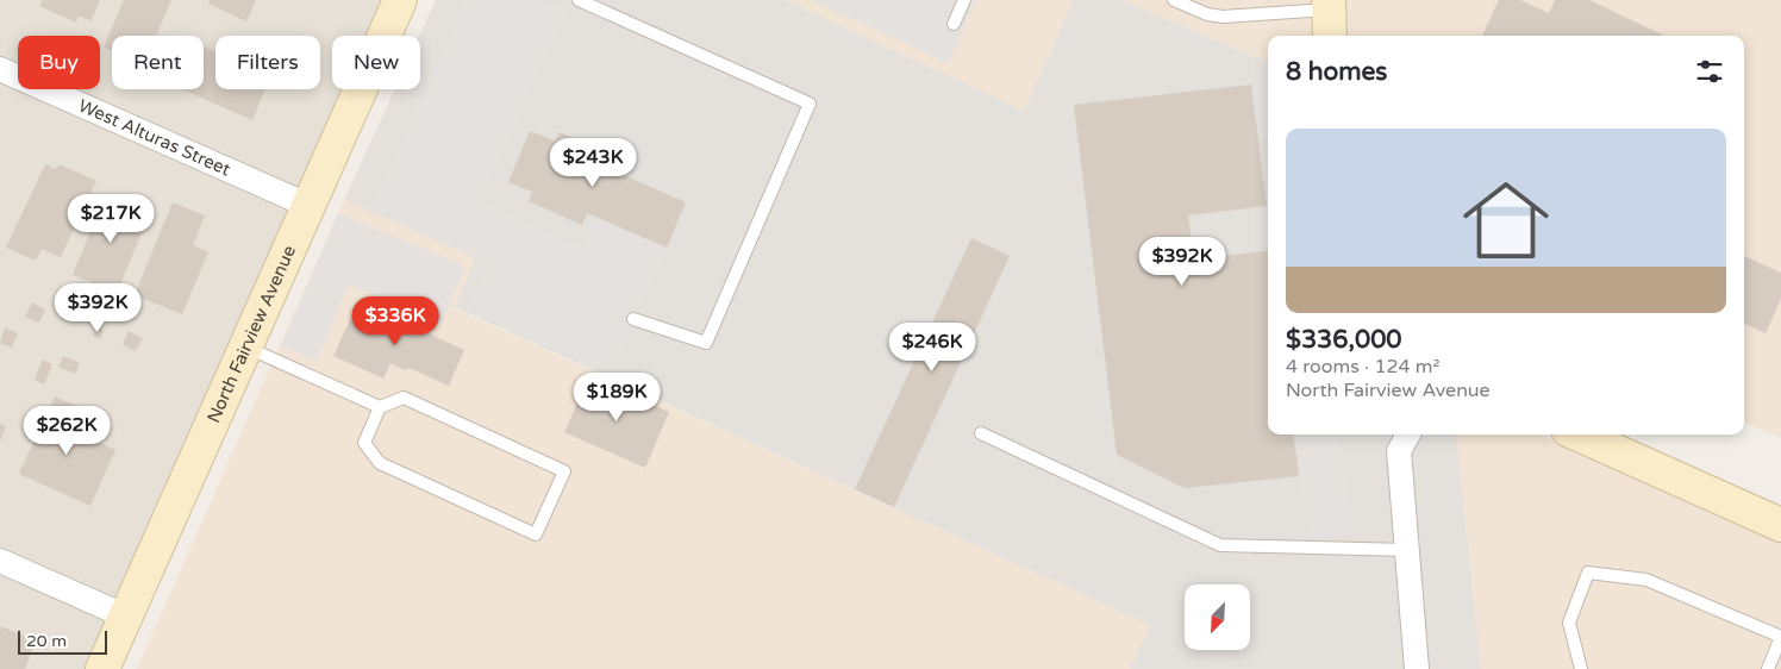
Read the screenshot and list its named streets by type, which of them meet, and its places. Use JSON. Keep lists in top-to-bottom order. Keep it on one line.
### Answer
{"streets":{"street":["West Alturas Street","North Fairview Avenue"]},"crossings":[["West Alturas Street","North Fairview Avenue"]],"scale_bar":"20 m","north":"bottom left","page":{"chip":["Buy","Rent","Filters","New"],"heading":"8 homes","list":[{"name":"$336,000","note":"4 rooms · 124 m² · North Fairview Avenue"}],"price":["$243K","$217K","$392K","$392K","$336K","$246K","$189K","$262K"],"scale":"20 m"}}
